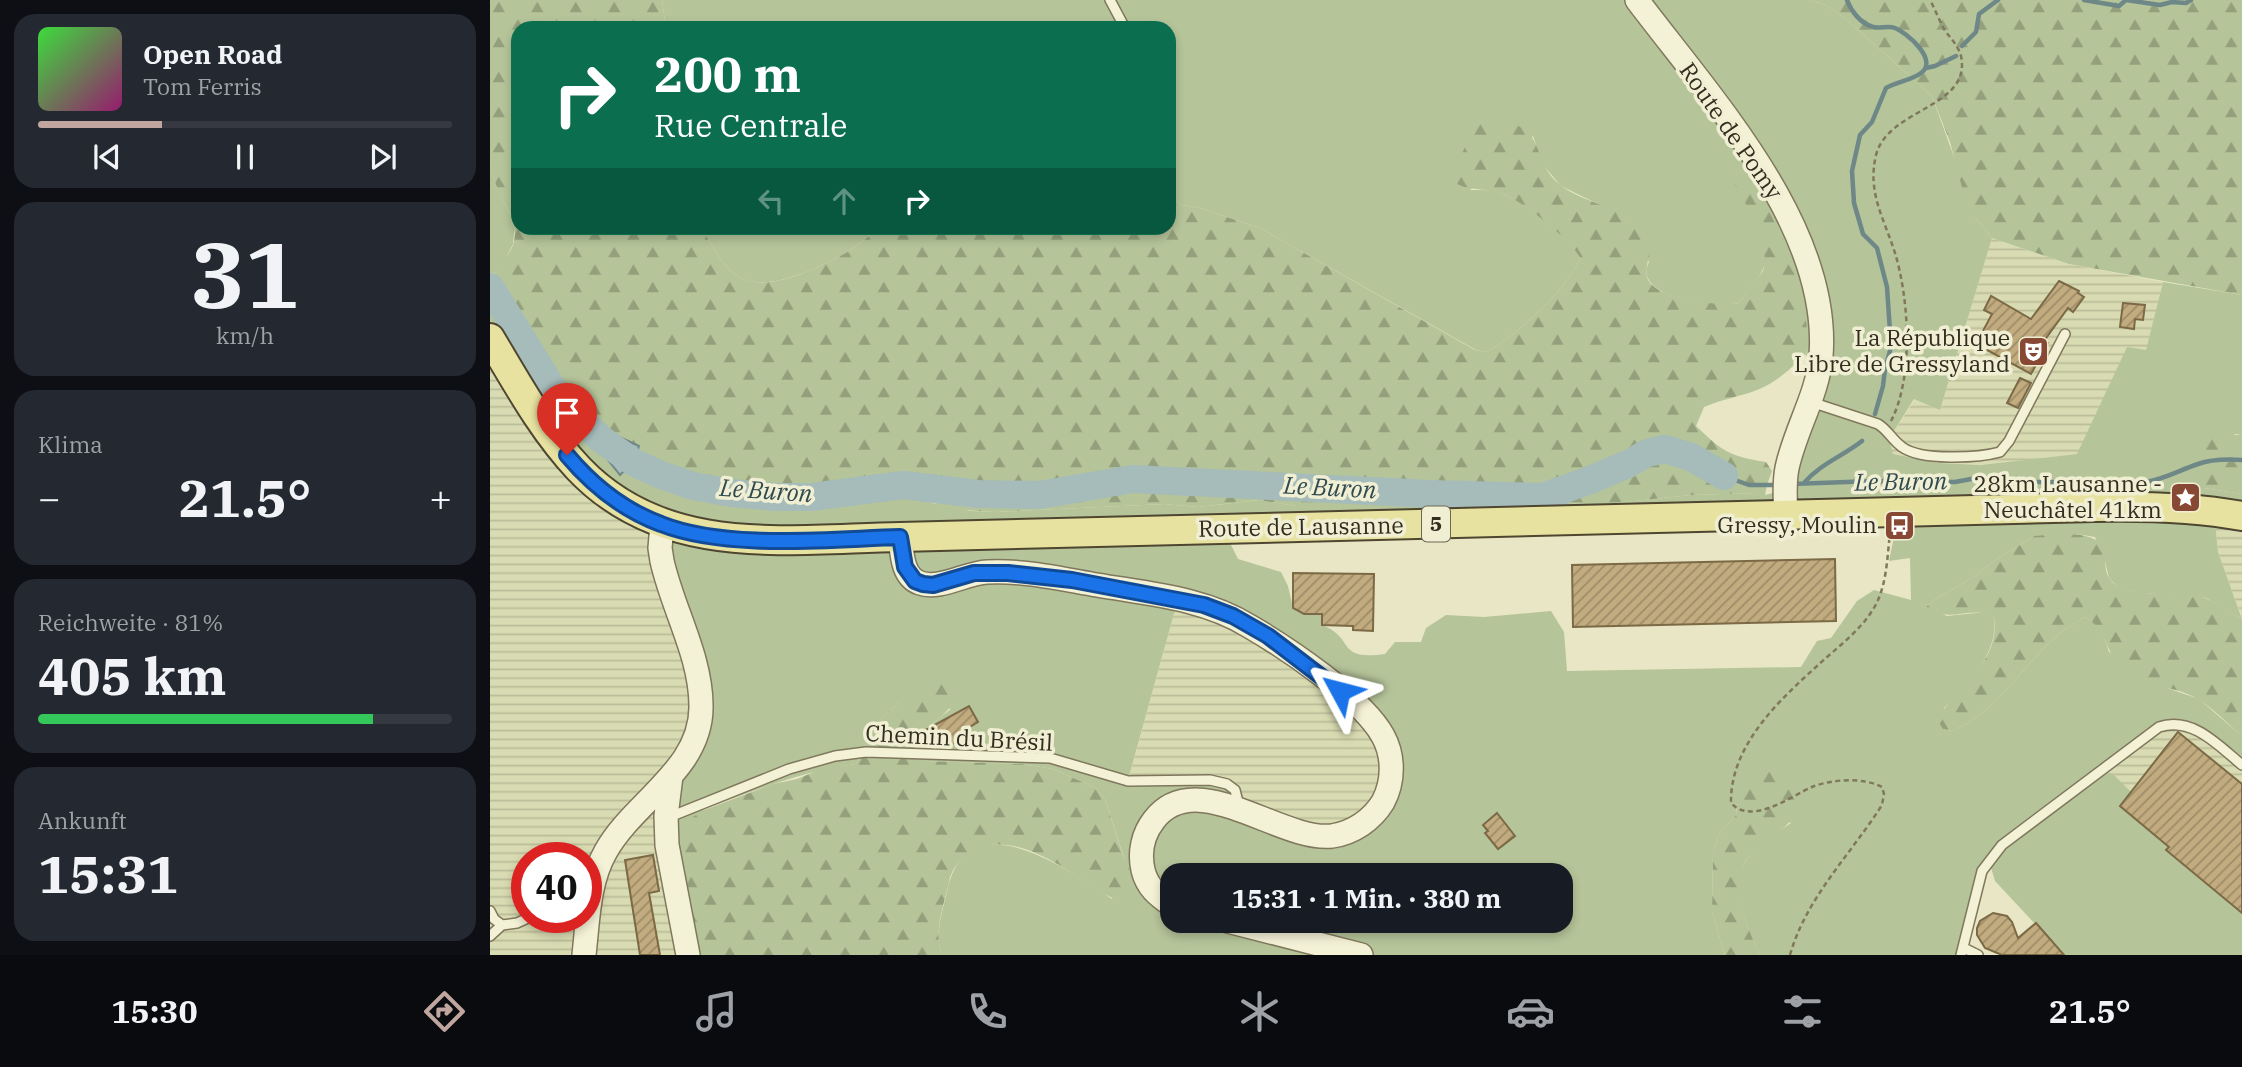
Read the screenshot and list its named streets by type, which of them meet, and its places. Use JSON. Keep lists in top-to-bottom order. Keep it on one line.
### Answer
{"streets":{"main road":["5","Route de Lausanne"],"street":["Route de Pomy"],"lane":["Chemin du Brésil"]},"crossings":[["Route de Pomy","Route de Lausanne"]],"water":["Le Buron"],"places":{"theatre":["La République Libre de Gressyland"],"place":["28km Lausanne - Neuchâtel 41km"],"bus stop":["Gressy, Moulin"]},"page":{"turn":["200 m","Rue Centrale"],"song":["Open Road","Tom Ferris"],"tile":[["31","km/h"],"Klima",["Reichweite · 81%","405 km"],["Ankunft","15:31"]],"heat":["−","21.5°","+"],"limit":"40","trip":"15:31 · 1 Min. · 380 m","tabs":["15:30","21.5°"]}}
